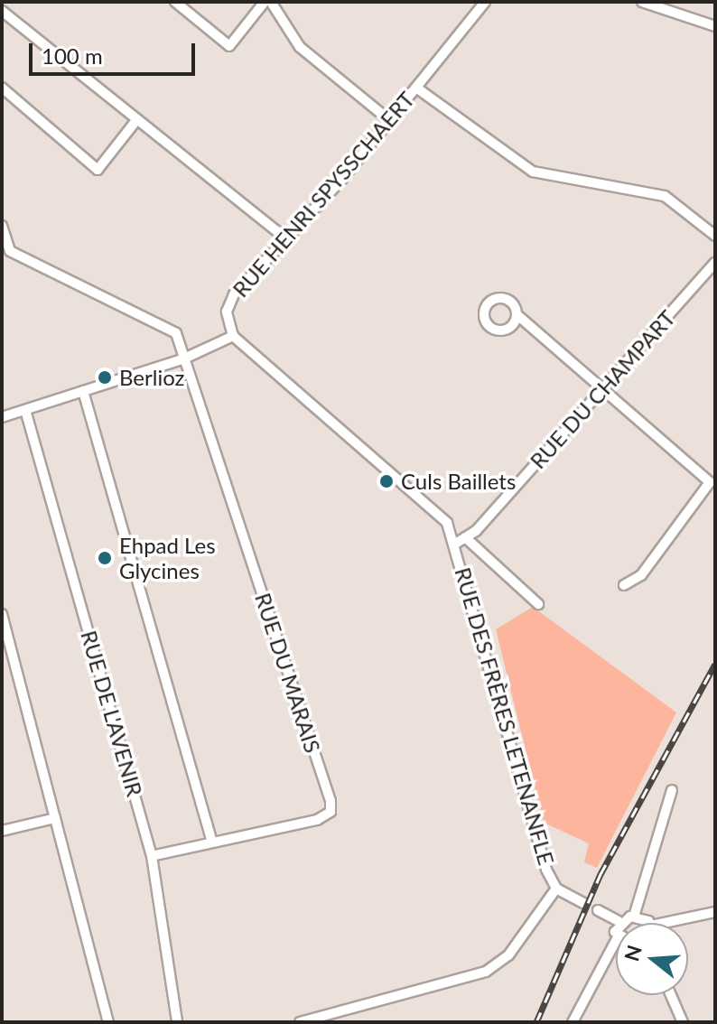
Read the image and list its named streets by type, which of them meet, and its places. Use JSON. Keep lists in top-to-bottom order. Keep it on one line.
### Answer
{"streets":{"street":["RUE HENRI SPYSSCHAERT","RUE DU CHAMPART","RUE DU MARAIS","RUE DE L'AVENIR","RUE DES FRÈRES LETENANFLE"]},"crossings":[["RUE DU CHAMPART","RUE DES FRÈRES LETENANFLE"],["RUE DU MARAIS","RUE DE L'AVENIR"]],"places":["Berlioz","Culs Baillets","Ehpad Les Glycines"],"scale_bar":"100 m","north":"left"}
